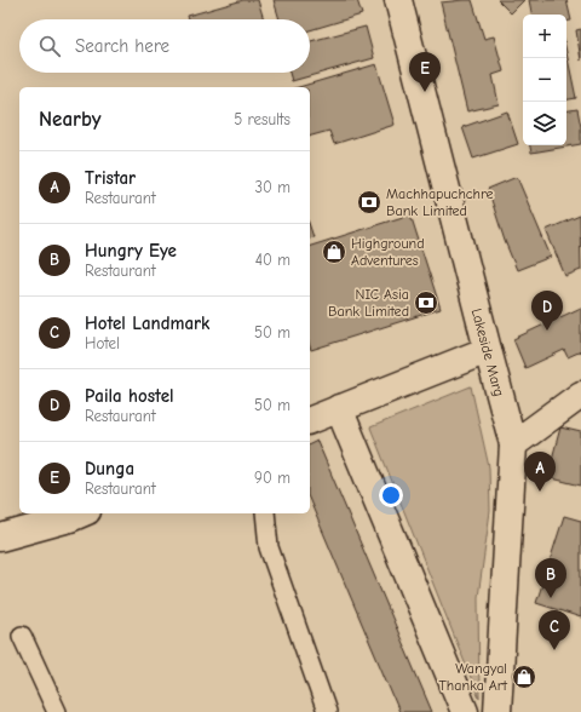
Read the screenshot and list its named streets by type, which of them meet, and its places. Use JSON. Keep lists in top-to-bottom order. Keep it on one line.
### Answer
{"streets":{"main road":["Lakeside Marg"]},"places":{"bank":["Machhapuchchre Bank Limited","NIC Asia Bank Limited"],"shop":["Highground Adventures","Wangyal Thanka Art"]},"page":{"map_buttons":["+","−"],"search":"Search here","pins":["E","D","A","B","C"],"heading":["Nearby","5 results"],"list":[{"mark":"A","name":"Tristar","note":"Restaurant","value":"30 m"},{"mark":"B","name":"Hungry Eye","note":"Restaurant","value":"40 m"},{"mark":"C","name":"Hotel Landmark","note":"Hotel","value":"50 m"},{"mark":"D","name":"Paila hostel","note":"Restaurant","value":"50 m"},{"mark":"E","name":"Dunga","note":"Restaurant","value":"90 m"}]}}
